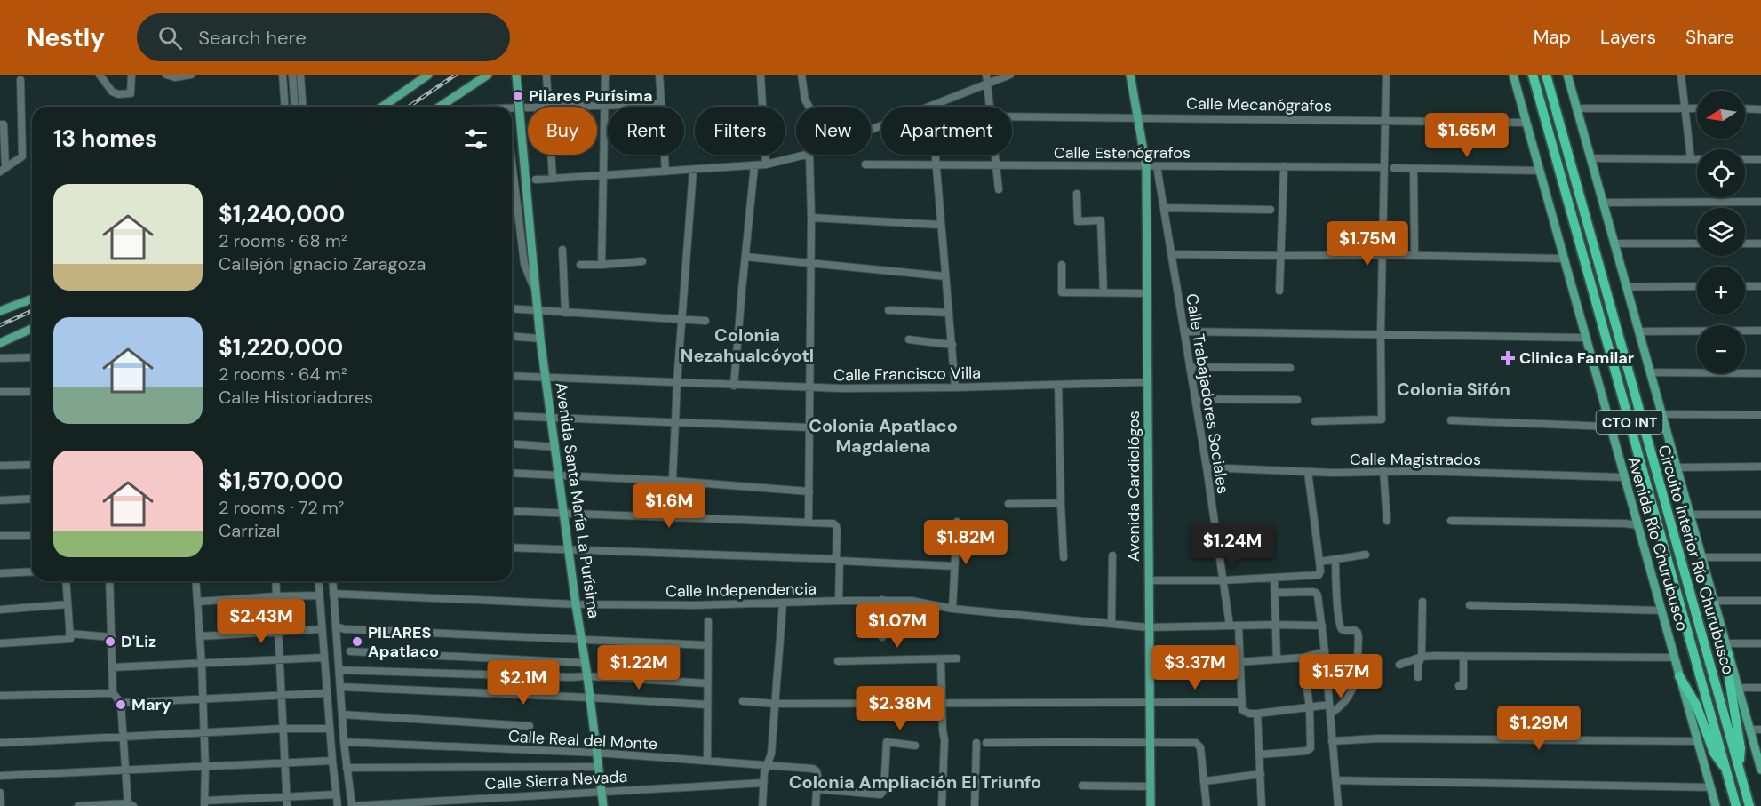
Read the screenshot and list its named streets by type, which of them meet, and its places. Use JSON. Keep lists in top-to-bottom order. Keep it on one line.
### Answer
{"streets":{"highway":["CTO INT","Circuito Interior Río Churubusco"],"main road":["Avenida Cardiológos","Avenida Santa María La Purísima","Avenida Río Churubusco"],"street":["Calle Mecanógrafos","Calle Estenógrafos","Calle Francisco Villa","Calle Trabajadores Sociales","Calle Magistrados","Calle Independencia","Calle Real del Monte","Calle Sierra Nevada"]},"crossings":[["Calle Mecanógrafos","Avenida Cardiológos"],["Calle Mecanógrafos","Avenida Río Churubusco"],["Calle Estenógrafos","Calle Trabajadores Sociales"],["Calle Estenógrafos","Avenida Cardiológos"],["Calle Francisco Villa","Avenida Cardiológos"],["Calle Francisco Villa","Avenida Santa María La Purísima"],["Calle Trabajadores Sociales","Calle Magistrados"],["Calle Trabajadores Sociales","Calle Independencia"],["Calle Magistrados","Avenida Río Churubusco"],["Avenida Cardiológos","Calle Independencia"],["Avenida Santa María La Purísima","Calle Independencia"],["Avenida Santa María La Purísima","Calle Real del Monte"],["Avenida Santa María La Purísima","Calle Sierra Nevada"]],"districts":["Colonia Nezahualcóyotl","Colonia Sifón","Colonia Apatlaco Magdalena","Colonia Ampliación El Triunfo"],"places":{"other":["Pilares Purísima","D'Liz","PILARES Apatlaco","Mary"],"health":["Clinica Familar"]},"north":"left","page":{"header":"Nestly","search":"Search here","nav":["Map","Layers","Share"],"map_buttons":["+","−"],"chip":["Buy","Rent","Filters","New","Apartment"],"heading":"13 homes","price":["$1.65M","$1.75M","$1.6M","$1.82M","$1.24M","$2.43M","$1.07M","$1.22M","$3.37M","$1.57M","$2.1M","$2.38M","$1.29M"],"list":[{"name":"$1,240,000","note":"2 rooms · 68 m² · Callejón Ignacio Zaragoza"},{"name":"$1,220,000","note":"2 rooms · 64 m² · Calle Historiadores"},{"name":"$1,570,000","note":"2 rooms · 72 m² · Carrizal"}]}}
